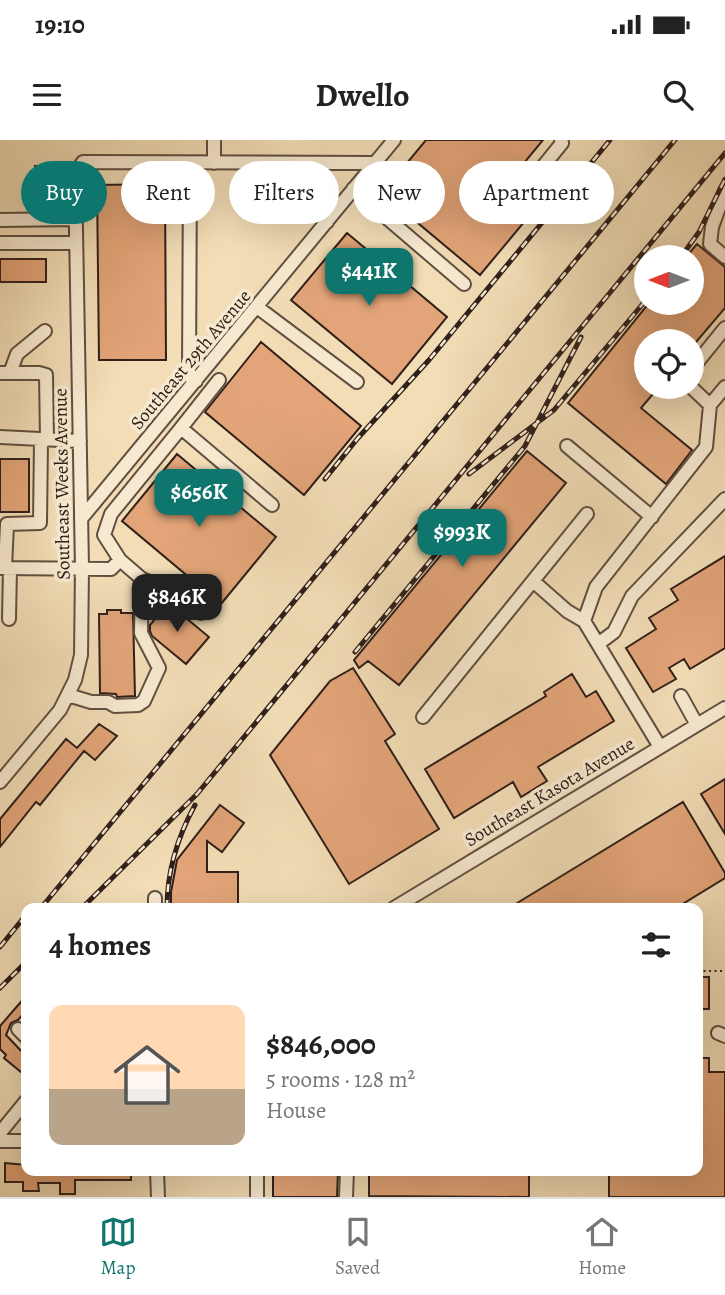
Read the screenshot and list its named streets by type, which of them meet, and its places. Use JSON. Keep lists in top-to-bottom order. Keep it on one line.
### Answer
{"streets":{"street":["Southeast 29th Avenue","Southeast Weeks Avenue","Southeast Kasota Avenue"]},"crossings":[["Southeast 29th Avenue","Southeast Weeks Avenue"]],"north":"left","page":{"status":"19:10","header":"Dwello","chip":["Buy","Rent","Filters","New","Apartment"],"price":["$441K","$656K","$993K","$846K"],"heading":"4 homes","list":[{"name":"$846,000","note":"5 rooms · 128 m² · House"}],"tabs":["Map","Saved","Home"]}}
